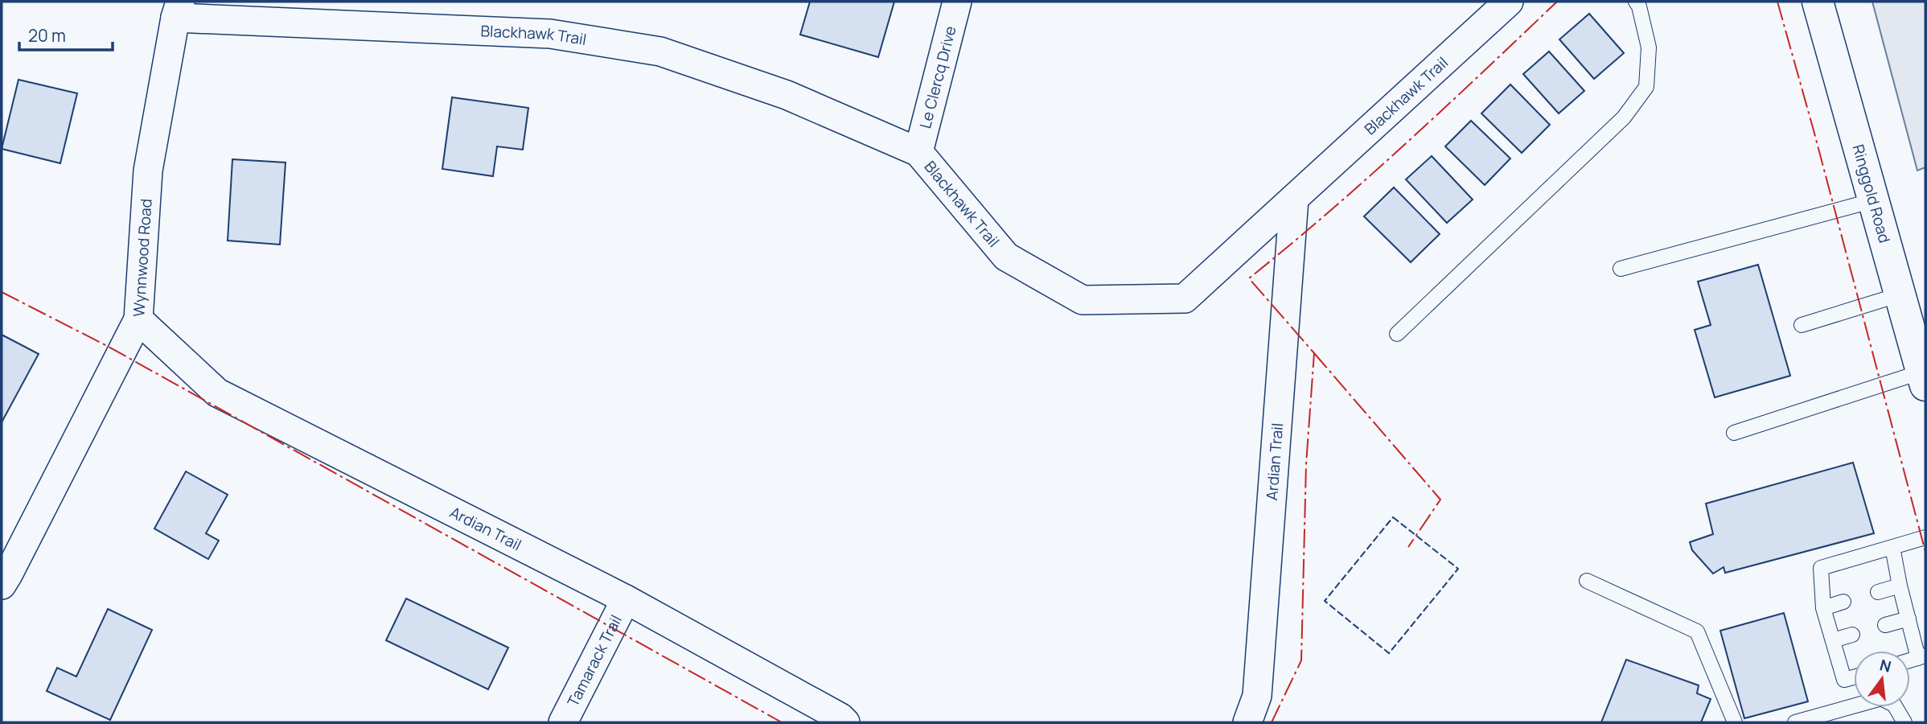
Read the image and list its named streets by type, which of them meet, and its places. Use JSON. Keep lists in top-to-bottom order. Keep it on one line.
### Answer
{"streets":{"main road":["Ringgold Road"],"street":["Blackhawk Trail","Le Clercq Drive","Wynnwood Road","Ardian Trail","Tamarack Trail"]},"crossings":[["Blackhawk Trail","Le Clercq Drive"],["Blackhawk Trail","Wynnwood Road"],["Blackhawk Trail","Ardian Trail"],["Wynnwood Road","Ardian Trail"],["Ardian Trail","Tamarack Trail"]],"scale_bar":"20 m","north":"top"}
